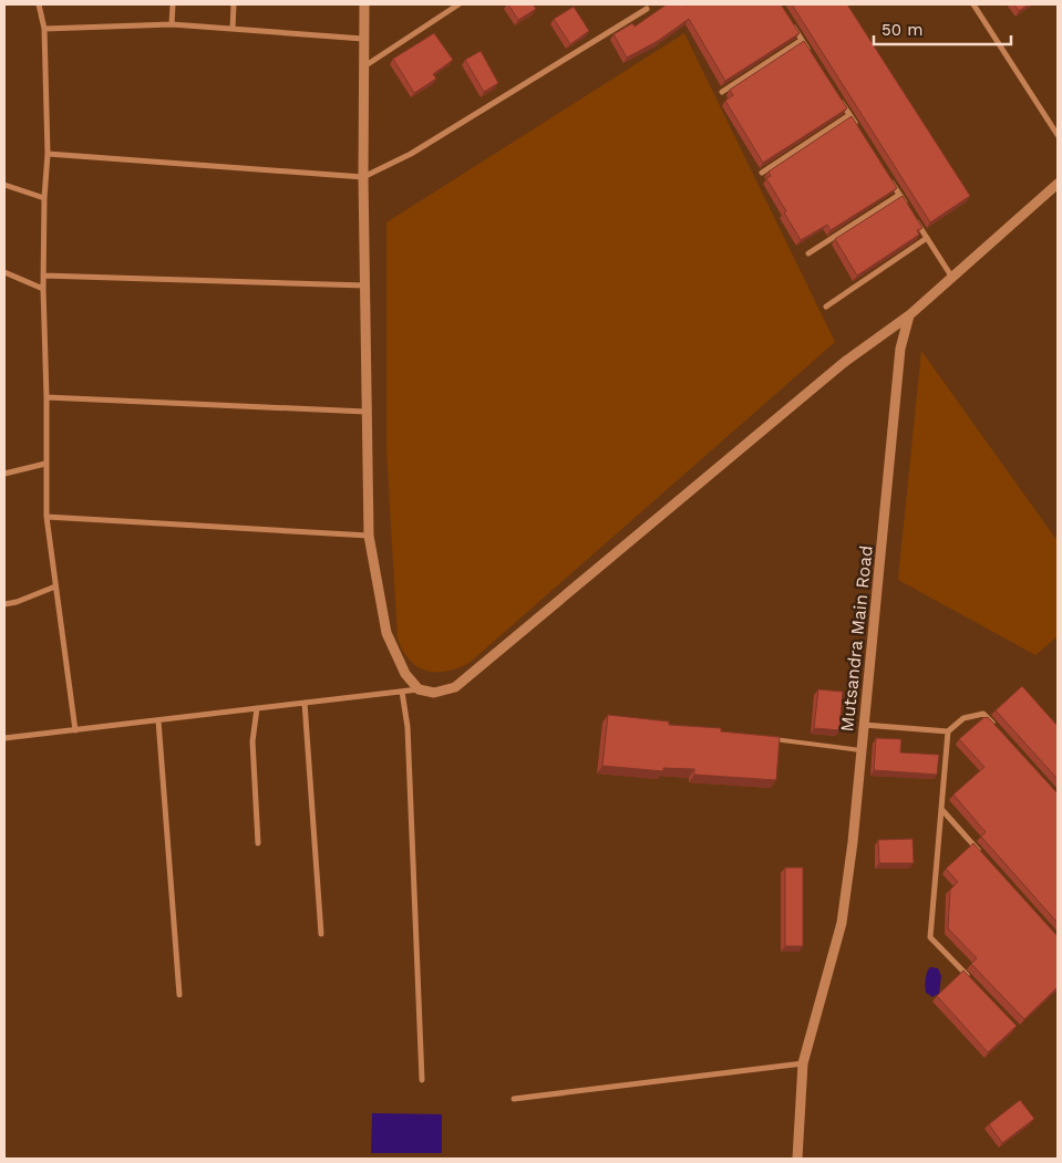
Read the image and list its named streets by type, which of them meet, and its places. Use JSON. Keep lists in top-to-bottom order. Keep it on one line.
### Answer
{"streets":{"street":["Mutsandra Main Road"]},"scale_bar":"50 m"}
